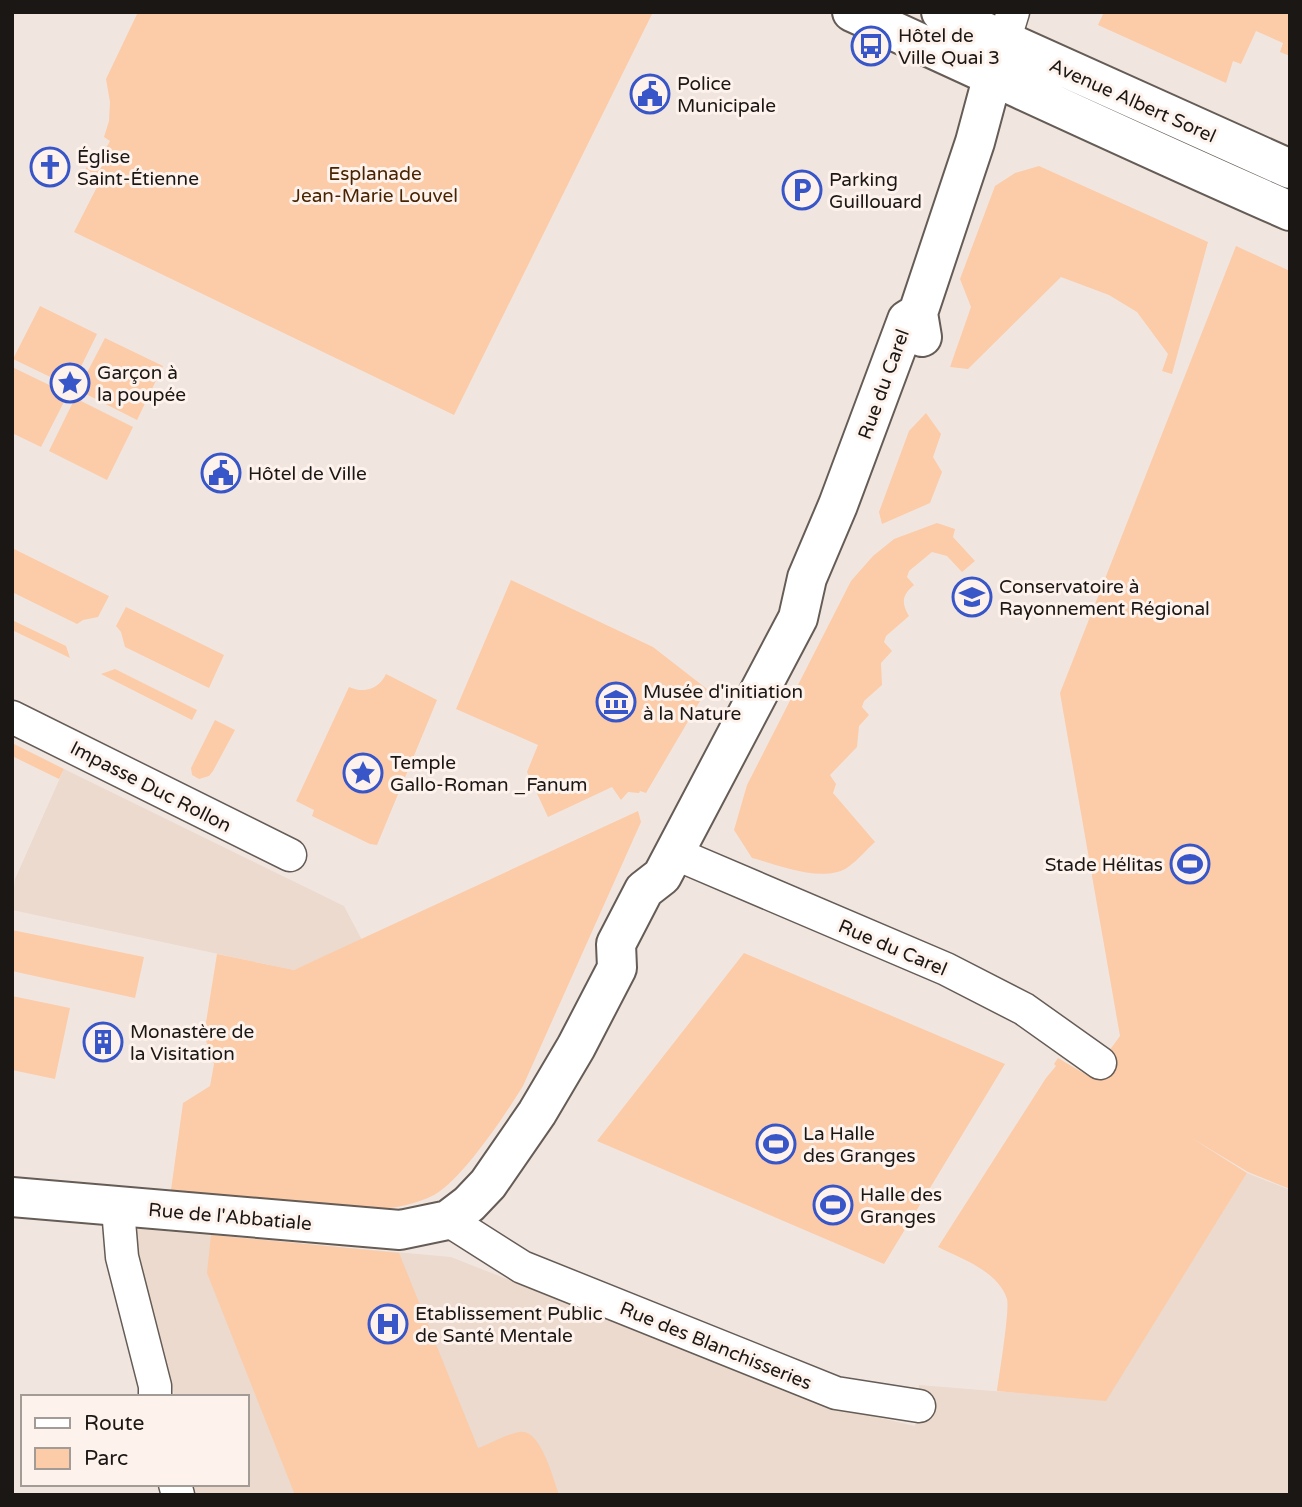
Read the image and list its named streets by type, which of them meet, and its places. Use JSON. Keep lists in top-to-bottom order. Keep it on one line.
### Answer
{"streets":{"street":["Avenue Albert Sorel","Rue du Carel","Impasse Duc Rollon","Rue de l'Abbatiale","Rue des Blanchisseries"]},"crossings":[["Avenue Albert Sorel","Rue du Carel"],["Rue du Carel","Rue de l'Abbatiale"],["Rue du Carel","Rue des Blanchisseries"],["Rue de l'Abbatiale","Rue des Blanchisseries"]],"parks":["Esplanade Jean-Marie Louvel"],"places":{"bus stop":["Hôtel de Ville Quai 3"],"public building":["Police Municipale","Hôtel de Ville"],"church":["Église Saint-Étienne"],"parking":["Parking Guillouard"],"place":["Garçon à la poupée","Temple Gallo-Roman _Fanum"],"school or university":["Conservatoire à Rayonnement Régional"],"museum":["Musée d'initiation à la Nature"],"sports":["Stade Hélitas","La Halle des Granges","Halle des Granges"],"building":["Monastère de la Visitation"],"hospital":["Etablissement Public de Santé Mentale"]},"legend":["Route","Parc"]}
